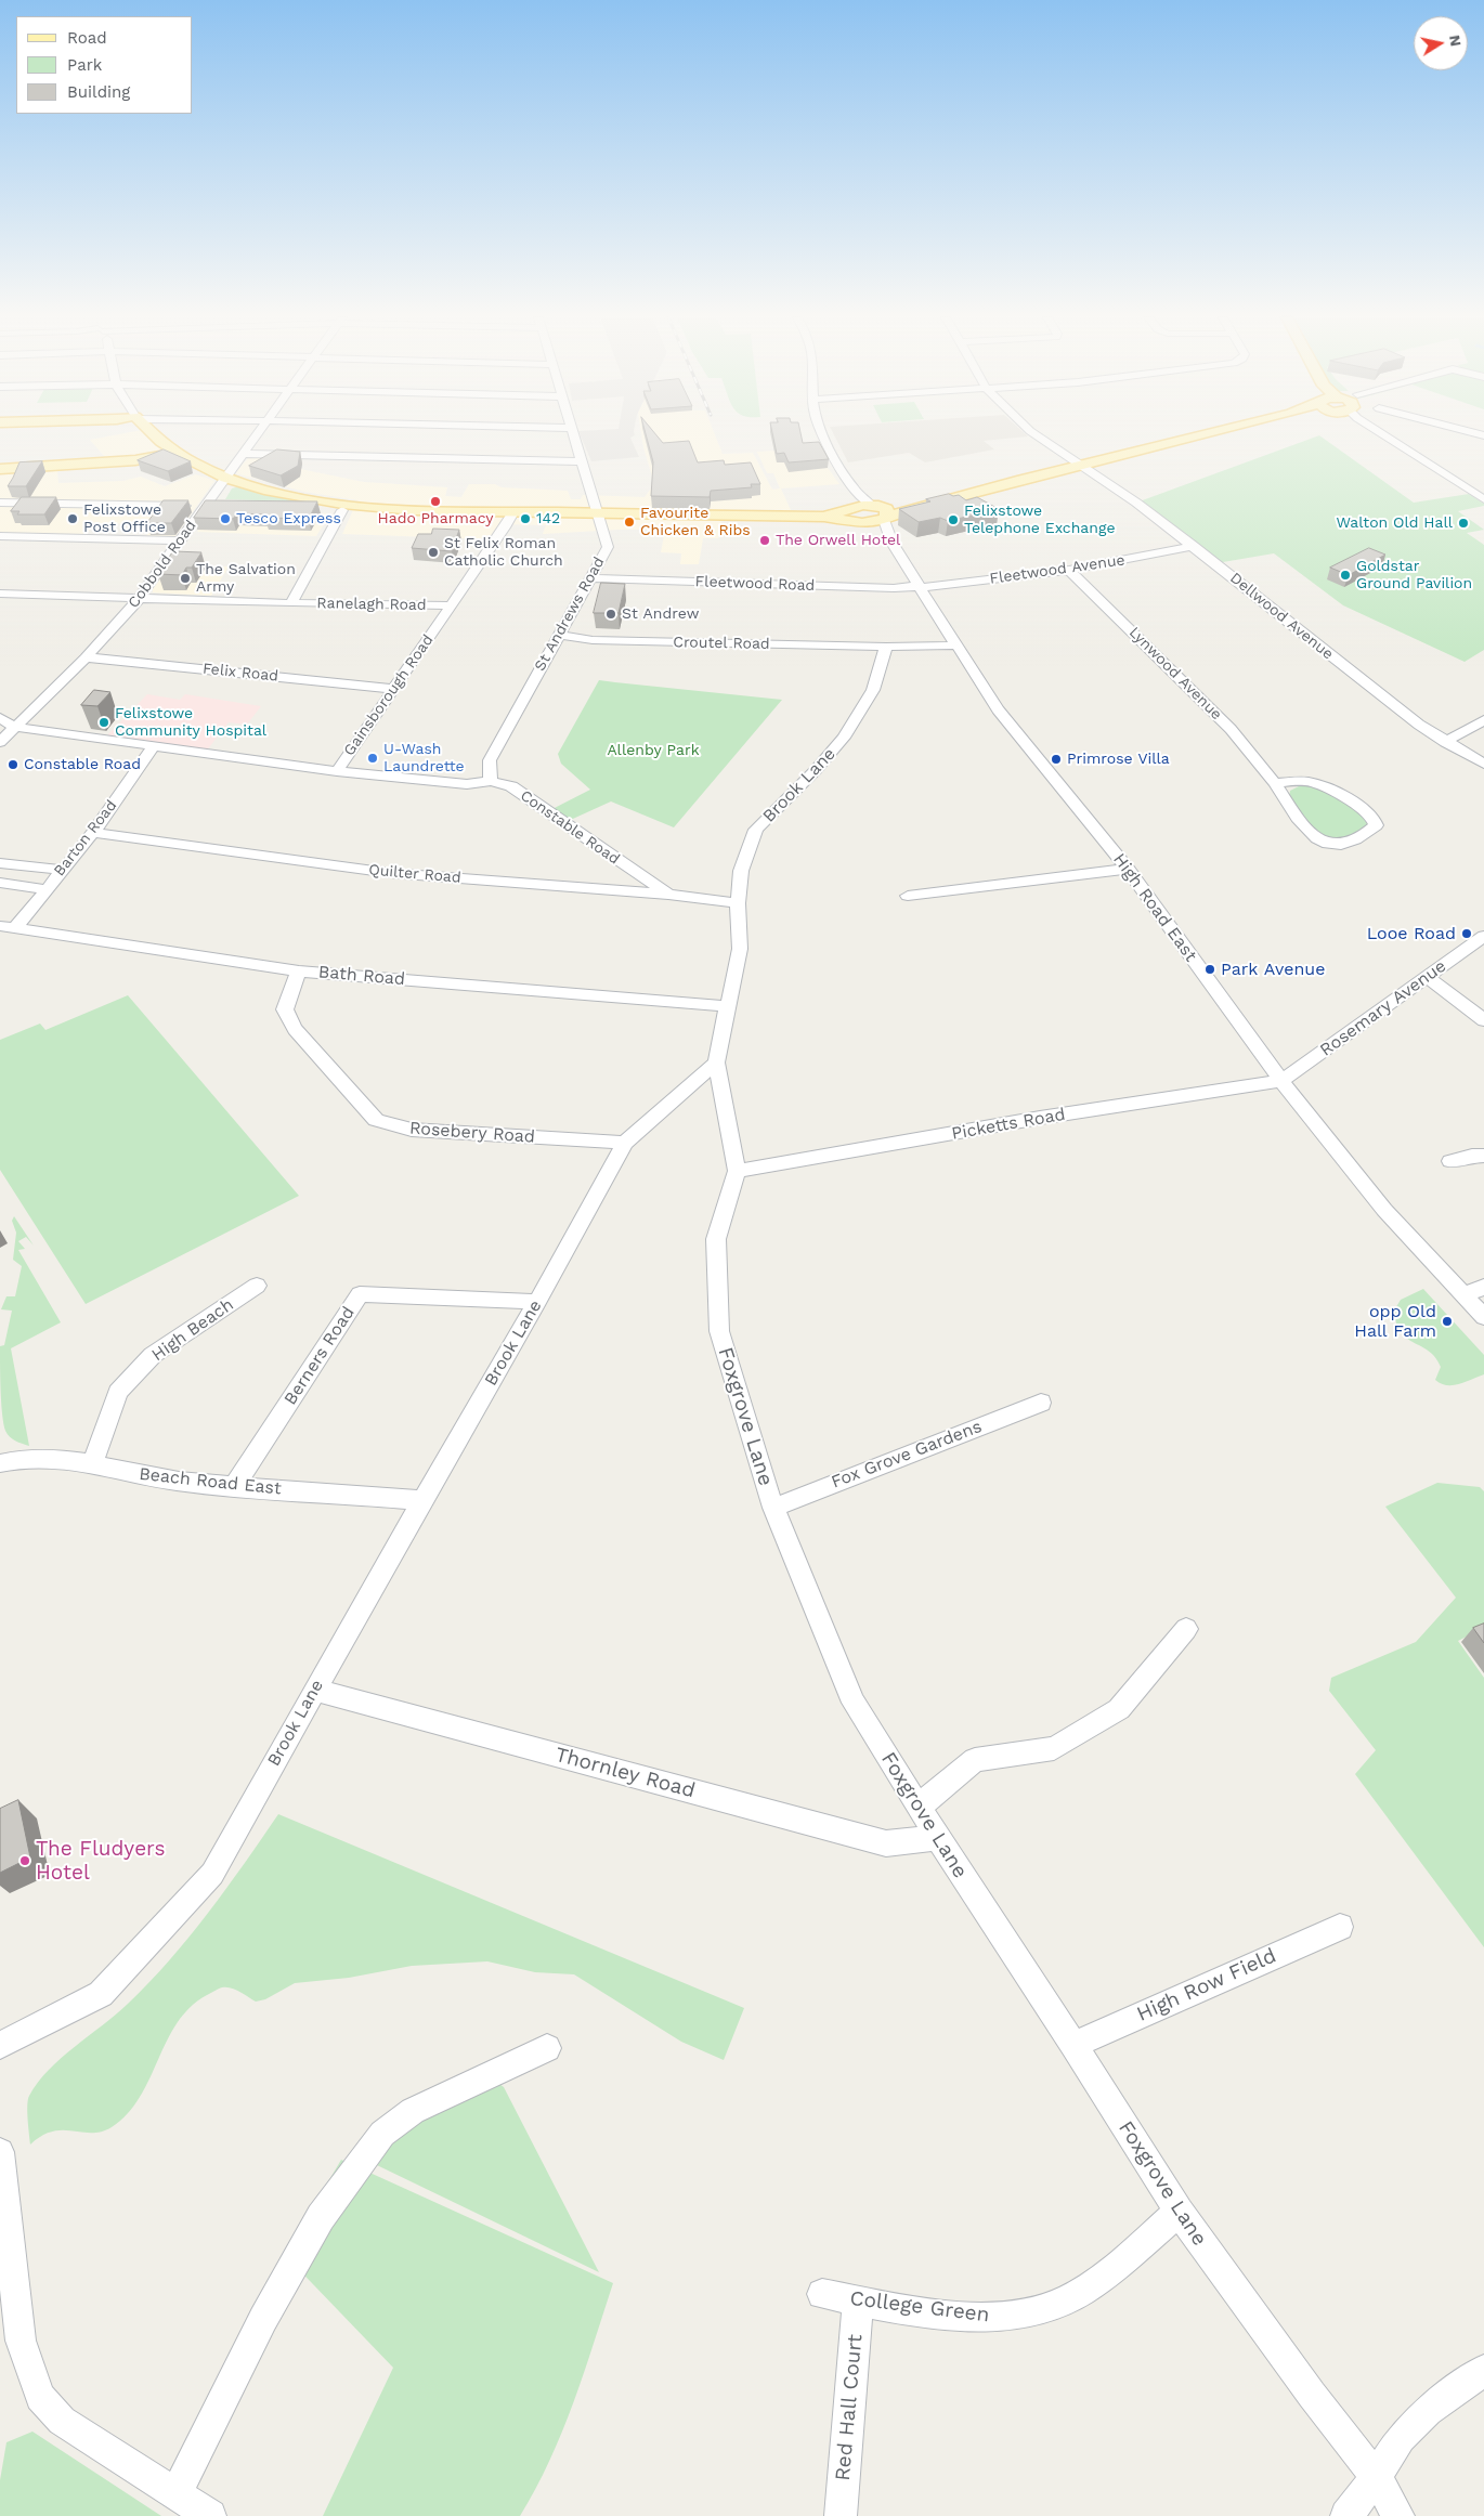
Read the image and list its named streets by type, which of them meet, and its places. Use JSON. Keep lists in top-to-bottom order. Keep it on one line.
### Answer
{"streets":{"street":["Cobbold Road","Fleetwood Avenue","Fleetwood Road","Ranelagh Road","St Andrews Road","Dellwood Avenue","Croutel Road","Felix Road","Lynwood Avenue","Gainsborough Road","Brook Lane","Constable Road","Barton Road","Quilter Road","High Road East","Bath Road","Rosemary Avenue","Picketts Road","Rosebery Road","High Beach","Berners Road","Foxgrove Lane","Fox Grove Gardens","Beach Road East","Thornley Road","High Row Field","College Green","Red Hall Court"]},"crossings":[["Cobbold Road","Ranelagh Road"],["Cobbold Road","Felix Road"],["Cobbold Road","Constable Road"],["Fleetwood Avenue","Fleetwood Road"],["Fleetwood Avenue","Dellwood Avenue"],["Fleetwood Avenue","Lynwood Avenue"],["Fleetwood Avenue","High Road East"],["Fleetwood Road","St Andrews Road"],["Fleetwood Road","High Road East"],["Ranelagh Road","Gainsborough Road"],["St Andrews Road","Croutel Road"],["St Andrews Road","Constable Road"],["Croutel Road","Brook Lane"],["Felix Road","Gainsborough Road"],["Gainsborough Road","Constable Road"],["Brook Lane","Quilter Road"],["Brook Lane","Bath Road"],["Brook Lane","Rosebery Road"],["Brook Lane","Berners Road"],["Brook Lane","Foxgrove Lane"],["Brook Lane","Beach Road East"],["Brook Lane","Thornley Road"],["Constable Road","Barton Road"],["Constable Road","Quilter Road"],["Barton Road","Quilter Road"],["Barton Road","Bath Road"],["High Road East","Rosemary Avenue"],["High Road East","Picketts Road"],["Bath Road","Rosebery Road"],["Rosemary Avenue","Picketts Road"],["Picketts Road","Foxgrove Lane"],["High Beach","Beach Road East"],["Berners Road","Beach Road East"],["Foxgrove Lane","Fox Grove Gardens"],["Foxgrove Lane","Thornley Road"],["Foxgrove Lane","High Row Field"],["Foxgrove Lane","College Green"],["College Green","Red Hall Court"]],"parks":["Allenby Park"],"places":["Hado Pharmacy","Felixstowe Post Office","Tesco Express","142","Felixstowe Telephone Exchange","Favourite Chicken & Ribs","Walton Old Hall","The Orwell Hotel","St Felix Roman Catholic Church","Goldstar Ground Pavilion","The Salvation Army","St Andrew","Felixstowe Community Hospital","U-Wash Laundrette","Primrose Villa","Constable Road","Looe Road","Park Avenue","opp Old Hall Farm","The Fludyers Hotel"],"legend":["Road","Park","Building"],"north":"right"}
